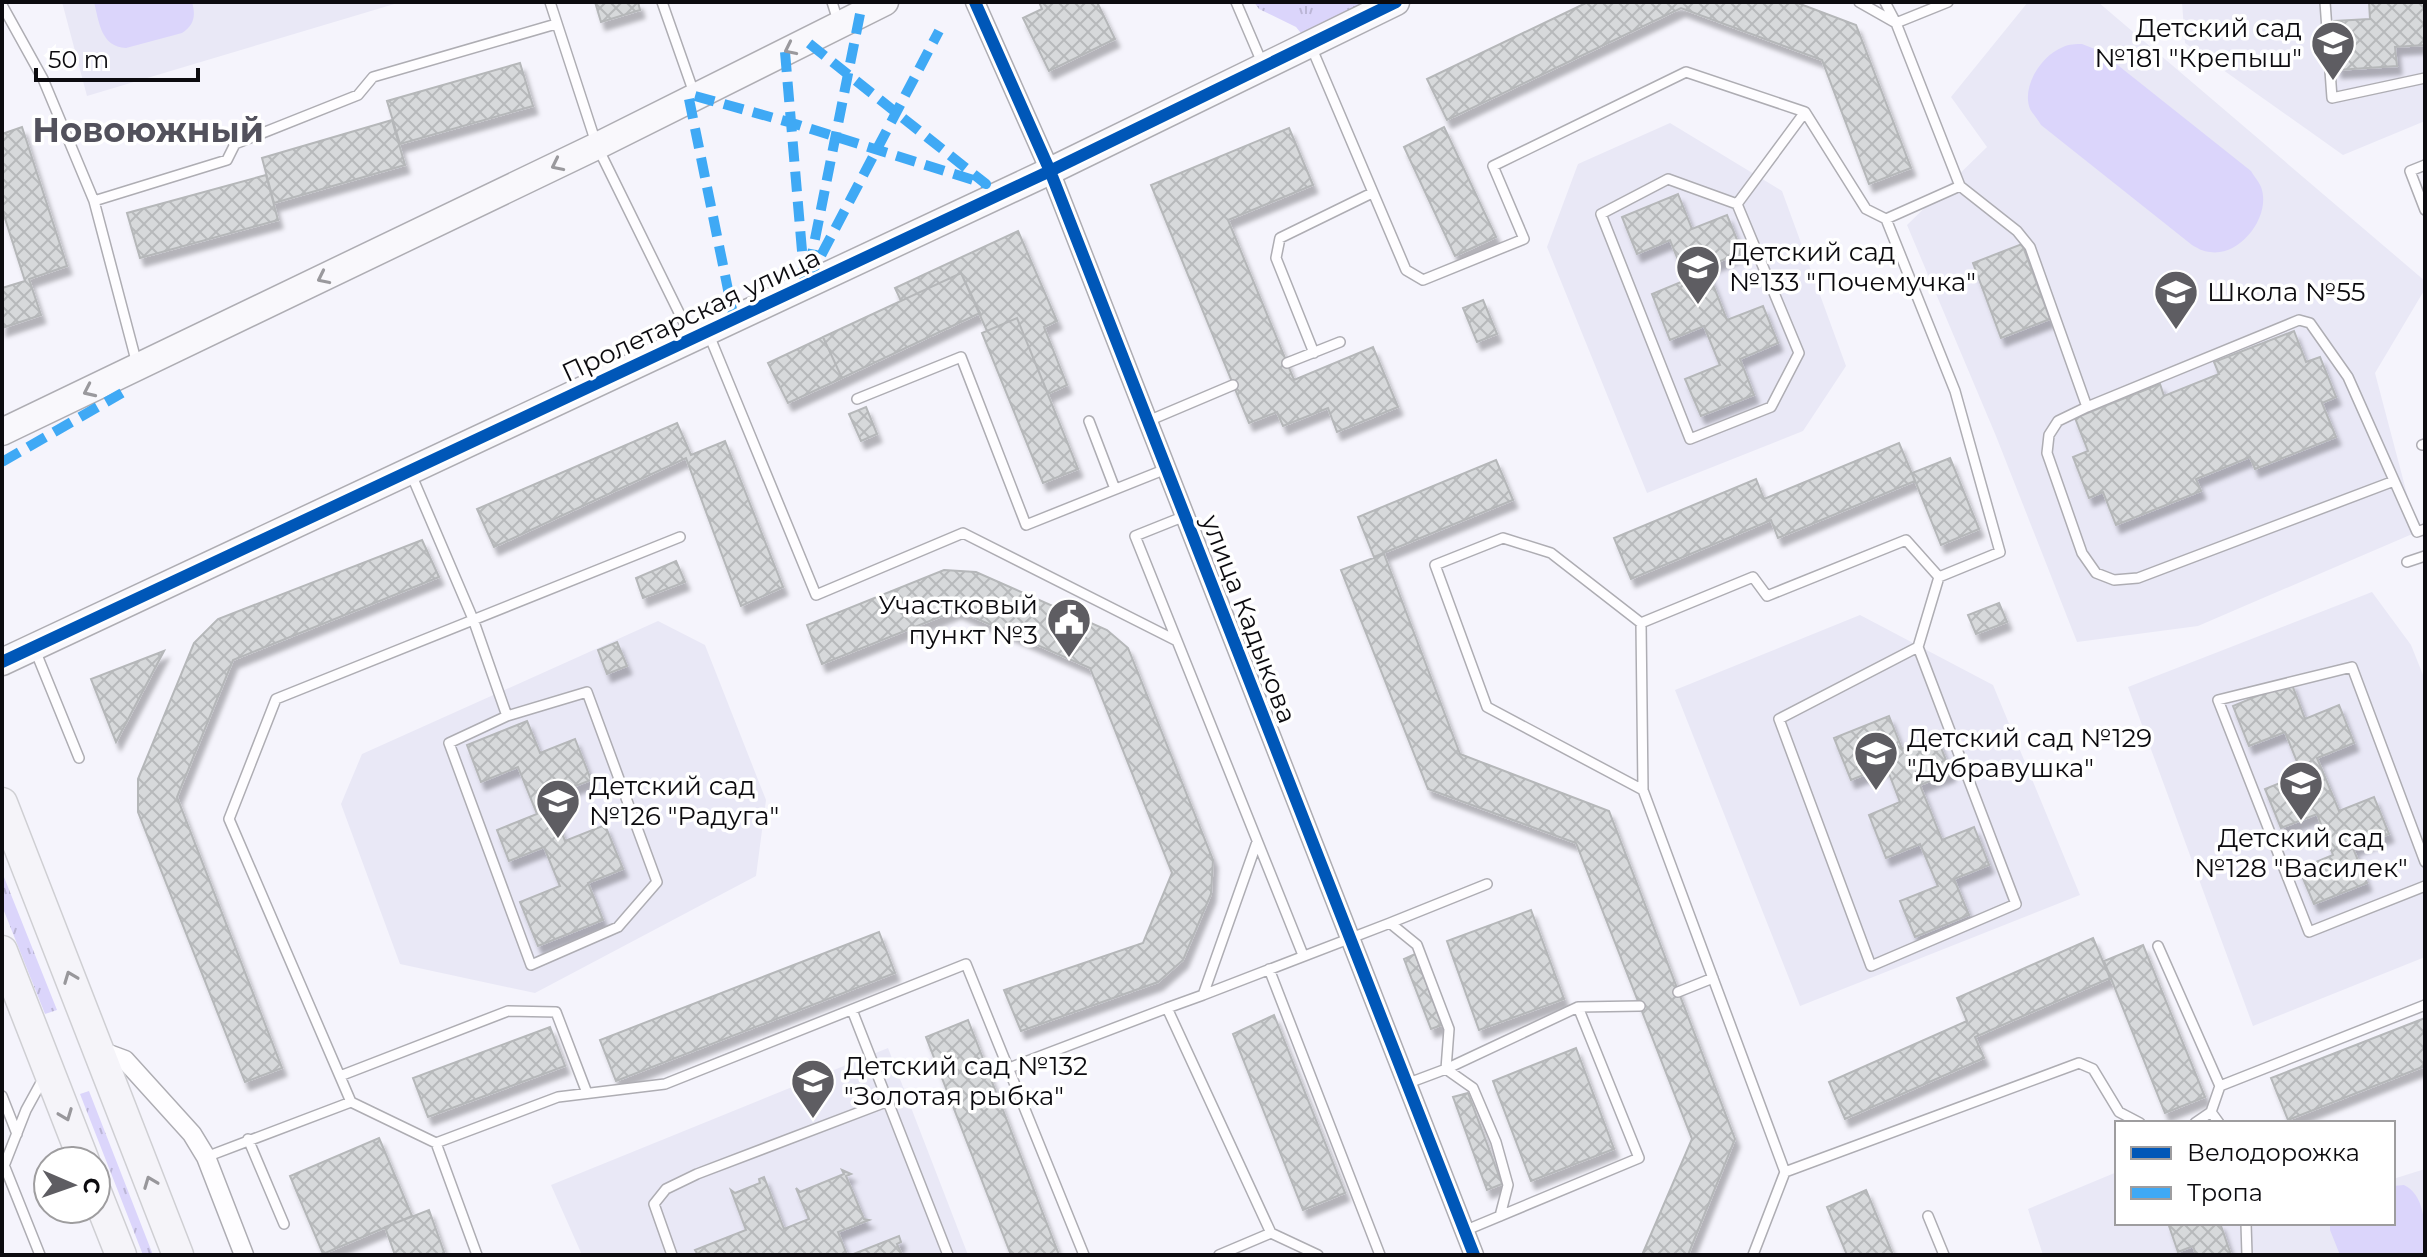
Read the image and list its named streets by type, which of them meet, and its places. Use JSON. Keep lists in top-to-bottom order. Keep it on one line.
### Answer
{"streets":{"street":["Пролетарская улица","улица Кадыкова"]},"crossings":[["Пролетарская улица","улица Кадыкова"]],"districts":["Новоюжный"],"places":{"school or university":["Детский сад №181 \"Крепыш\"","Детский сад №133 \"Почемучка\"","Школа №55","Детский сад №129 \"Дубравушка\"","Детский сад №128 \"Василек\"","Детский сад №126 \"Радуга\"","Детский сад №132 \"Золотая рыбка\""],"public building":["Участковый пункт №3"]},"legend":["Велодорожка","Тропа"],"scale_bar":"50 m","north":"right"}
